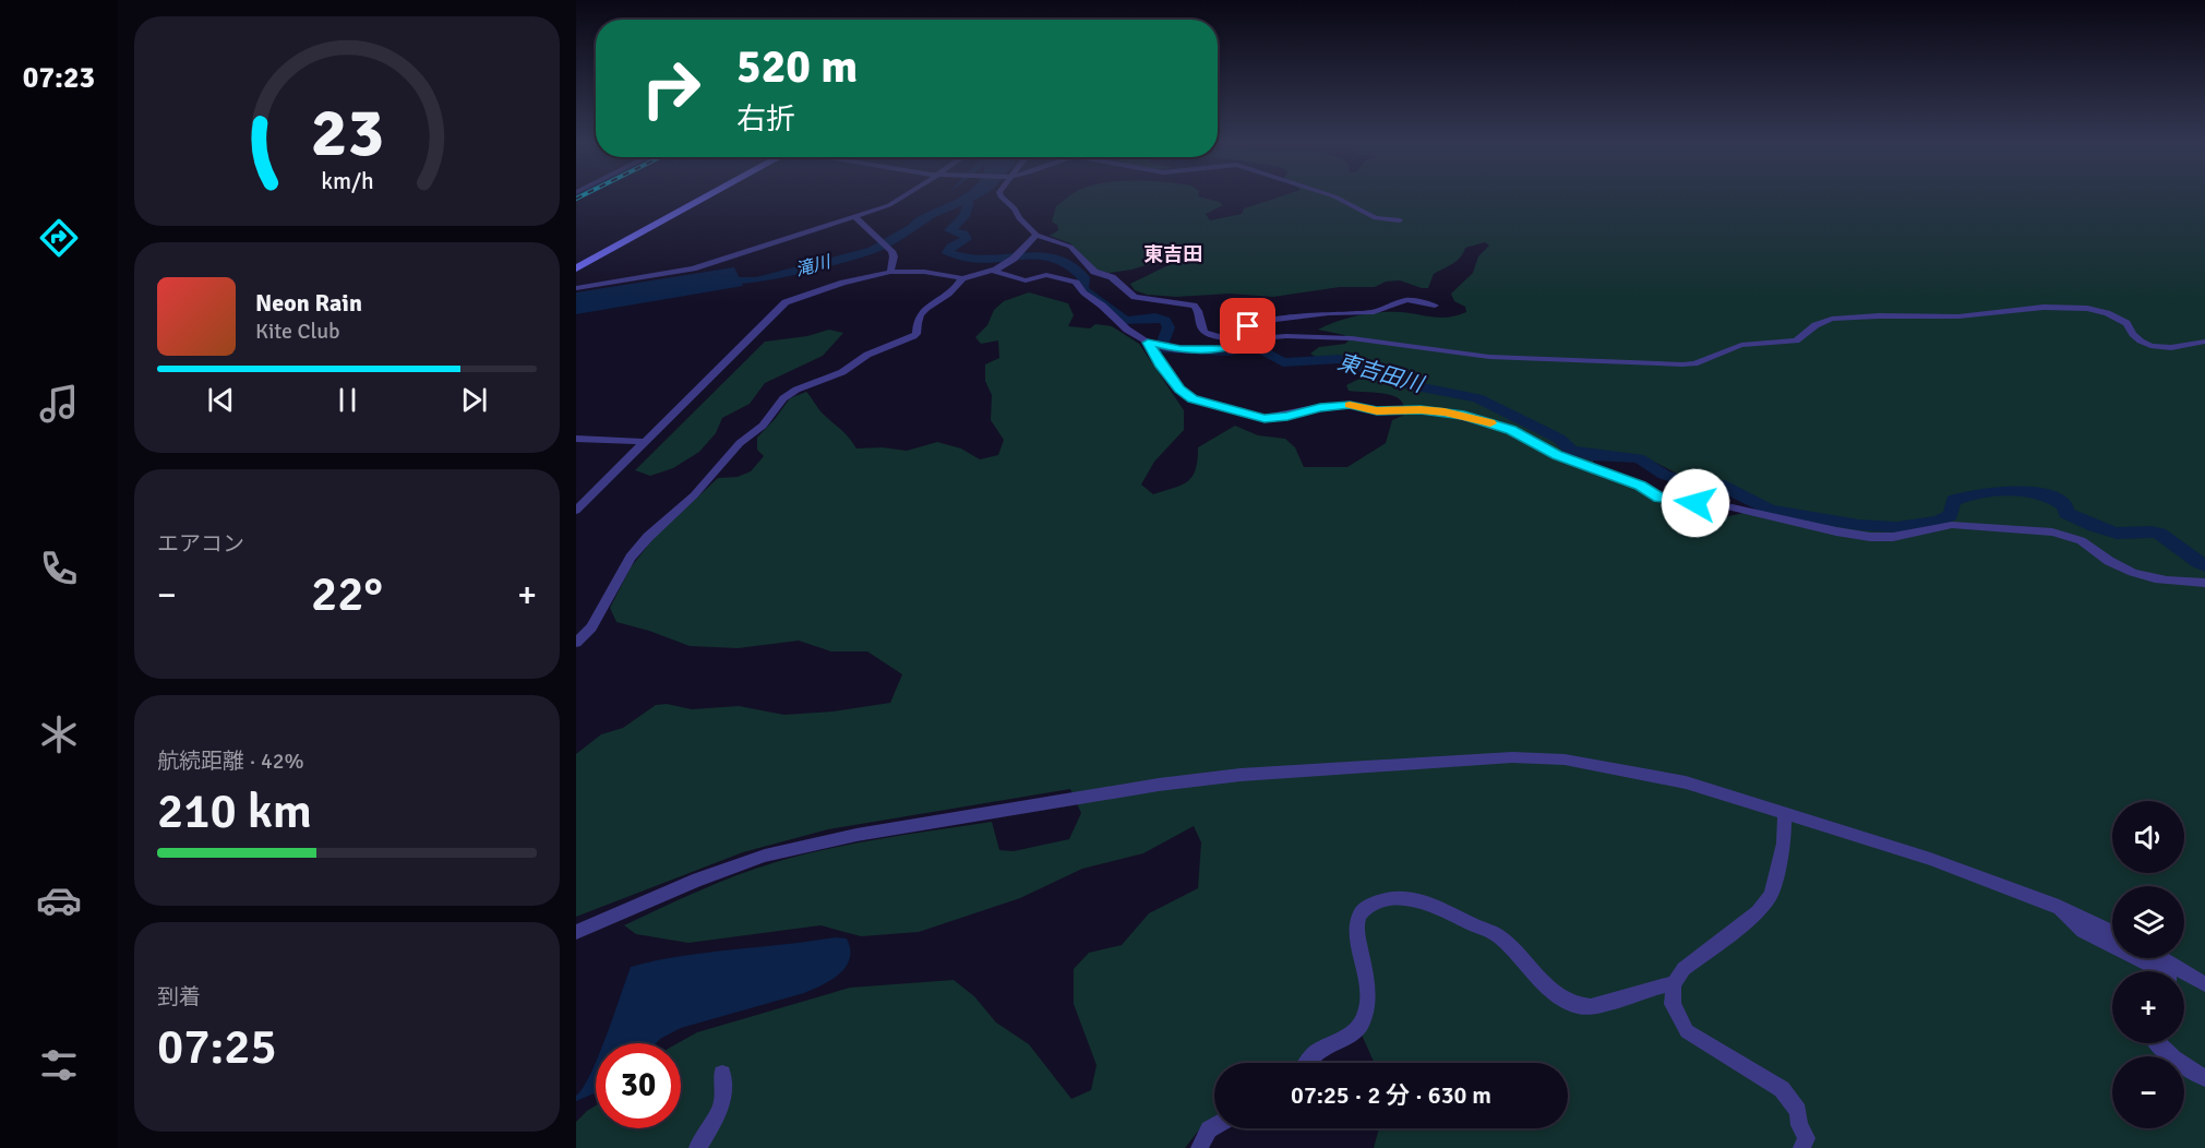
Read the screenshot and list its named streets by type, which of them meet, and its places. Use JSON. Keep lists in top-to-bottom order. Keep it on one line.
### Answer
{"districts":["東吉田"],"water":["滝川","東吉田川"],"page":{"tabs":"07:23","turn":["520 m","右折"],"song":["Neon Rain","Kite Club"],"tile":["エアコン",["航続距離 · 42%","210 km"],["到着","07:25"]],"heat":["−","22°","+"],"map_buttons":["+","−"],"limit":"30","trip":"07:25 · 2 分 · 630 m","gauge":["23","km/h"]}}
